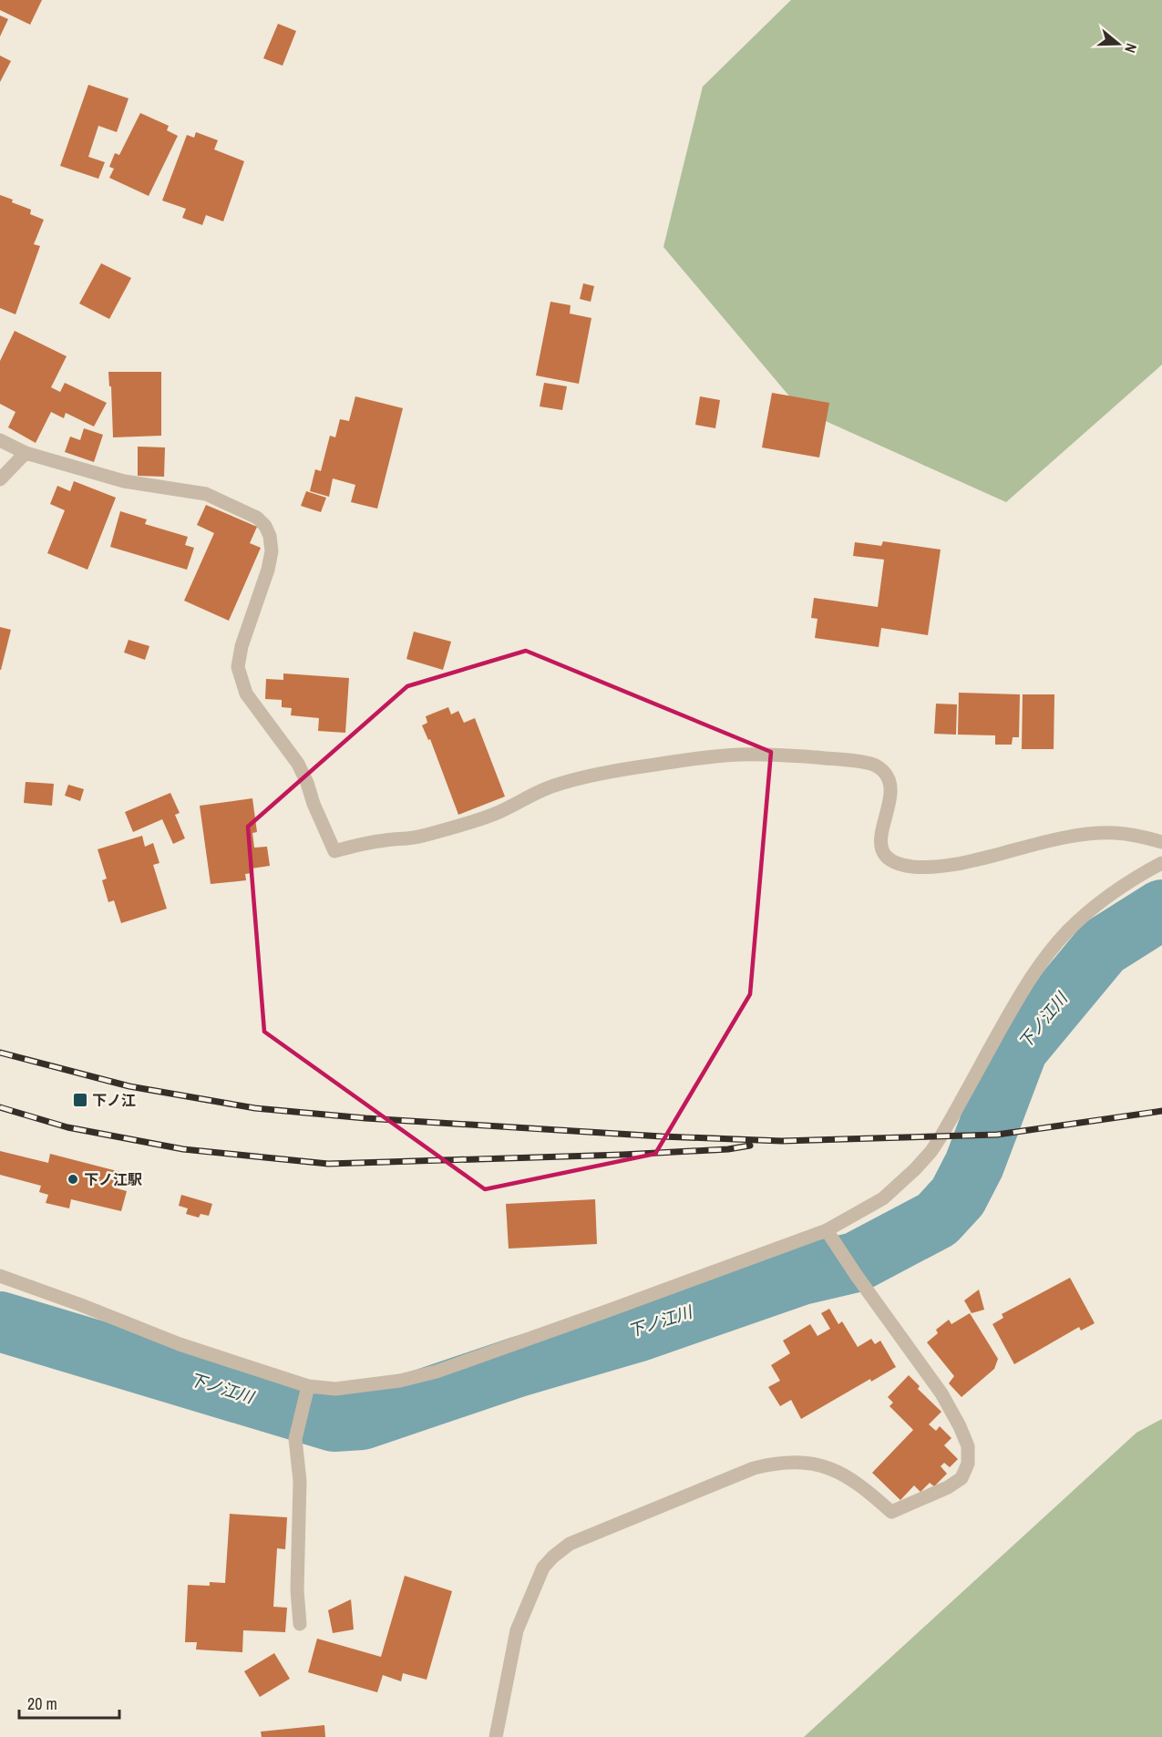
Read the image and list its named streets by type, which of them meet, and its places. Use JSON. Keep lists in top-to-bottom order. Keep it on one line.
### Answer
{"water":["下ノ江川"],"places":{"transit":["下ノ江"],"other":["下ノ江駅"]},"scale_bar":"20 m","north":"right"}
